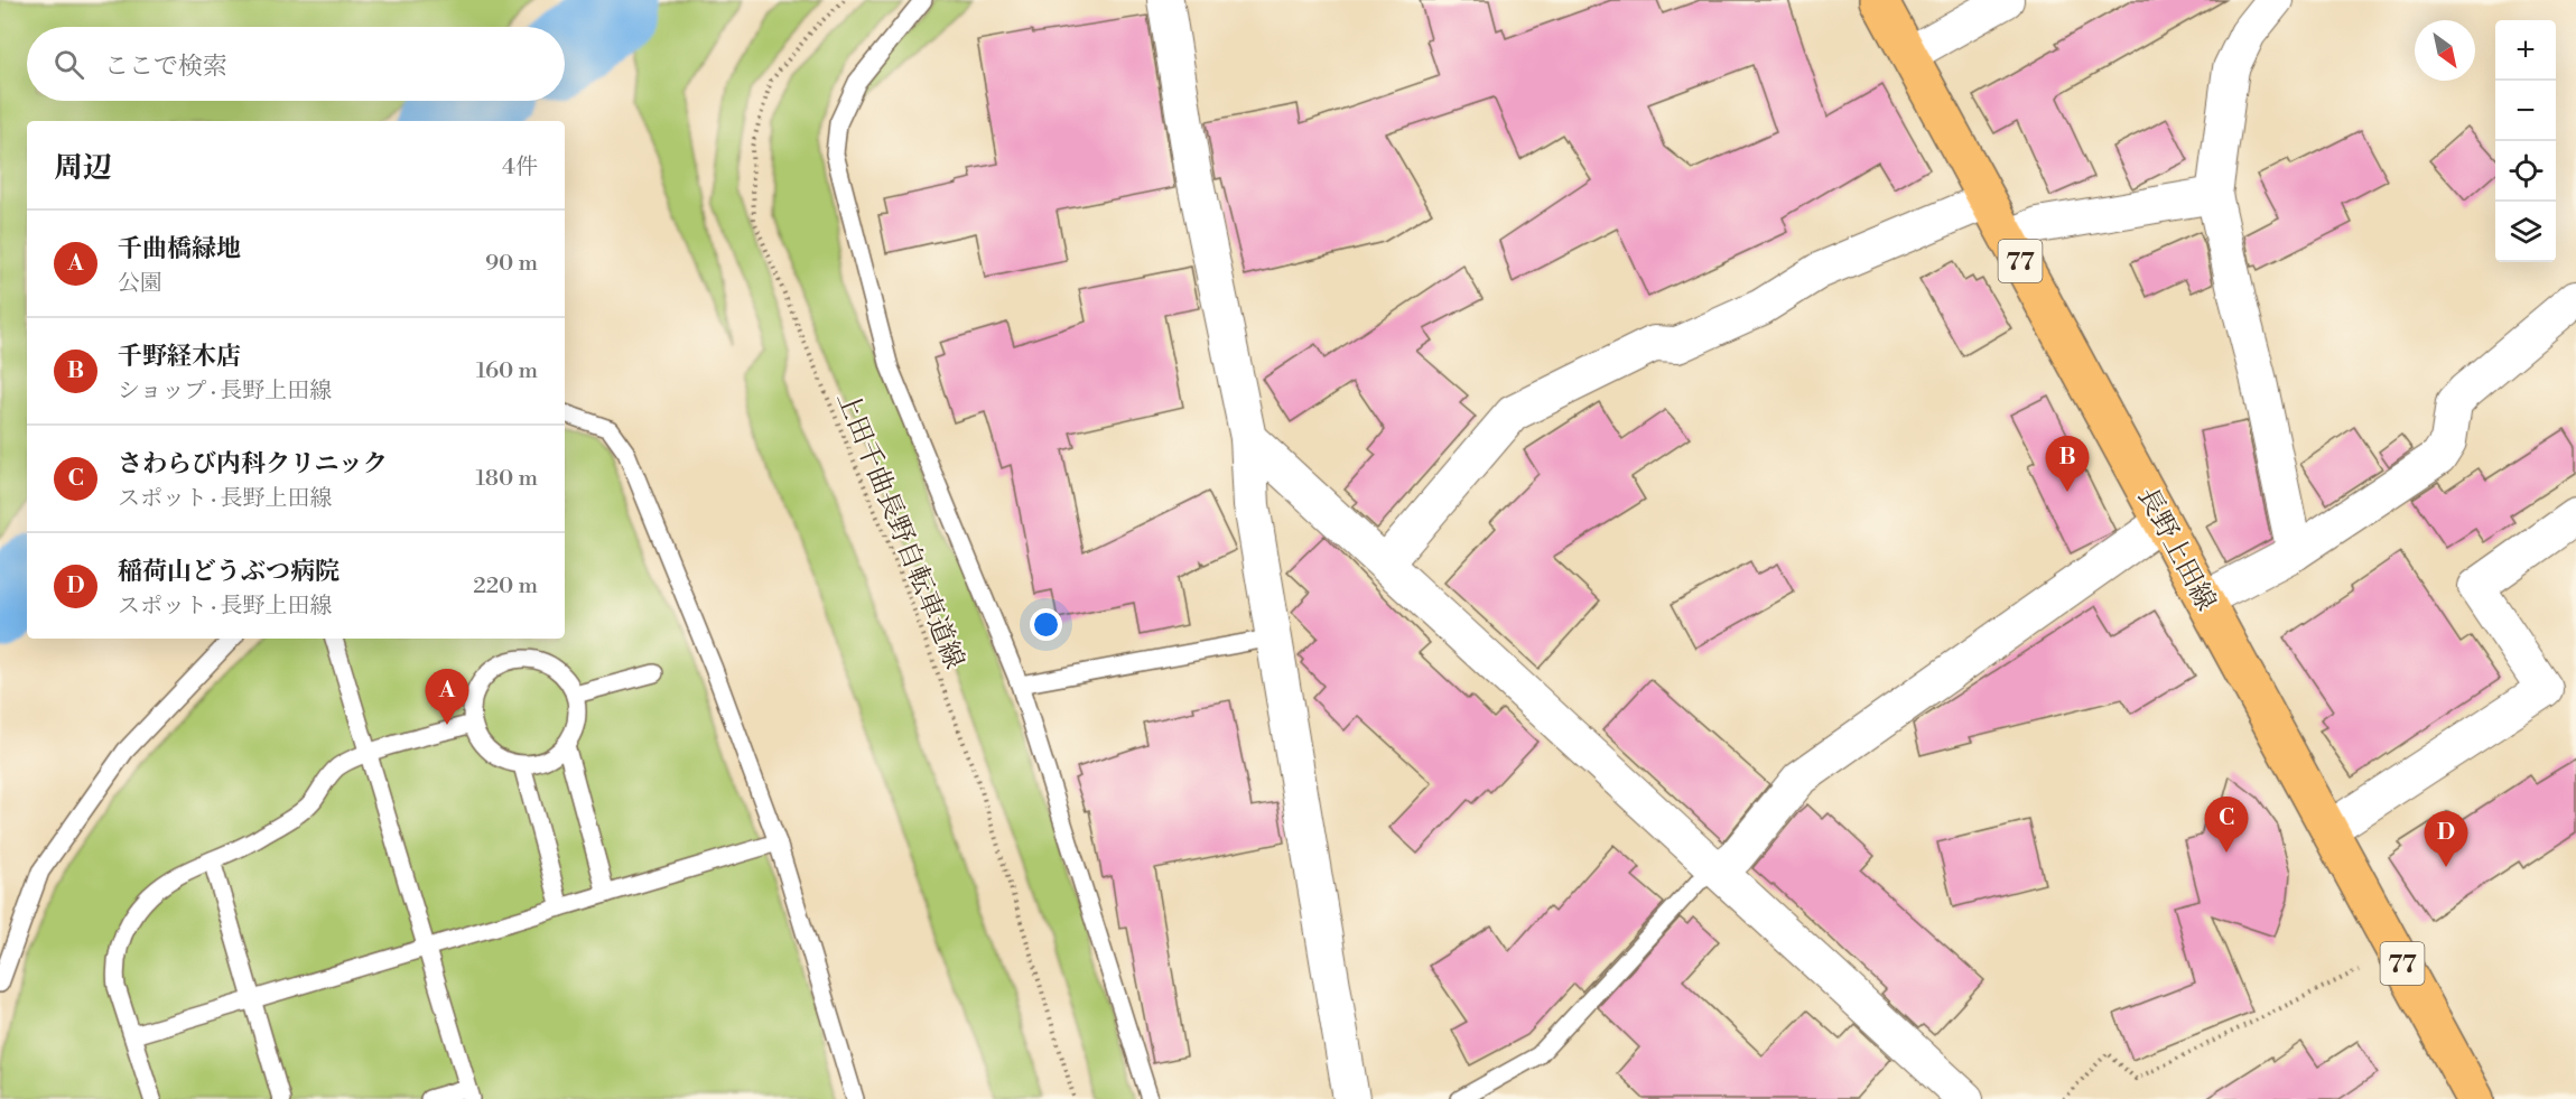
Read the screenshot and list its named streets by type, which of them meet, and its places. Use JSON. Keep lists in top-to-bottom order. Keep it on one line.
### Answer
{"streets":{"main road":["77","長野上田線"],"path":["上田千曲長野自転車道線"]},"north":"bottom right","page":{"map_buttons":["+","−"],"search":"ここで検索","heading":["周辺","4件"],"list":[{"mark":"A","name":"千曲橋緑地","note":"公園","value":"90 m"},{"mark":"B","name":"千野経木店","note":"ショップ · 長野上田線","value":"160 m"},{"mark":"C","name":"さわらび内科クリニック","note":"スポット · 長野上田線","value":"180 m"},{"mark":"D","name":"稲荷山どうぶつ病院","note":"スポット · 長野上田線","value":"220 m"}],"pins":["B","A","C","D"]}}
